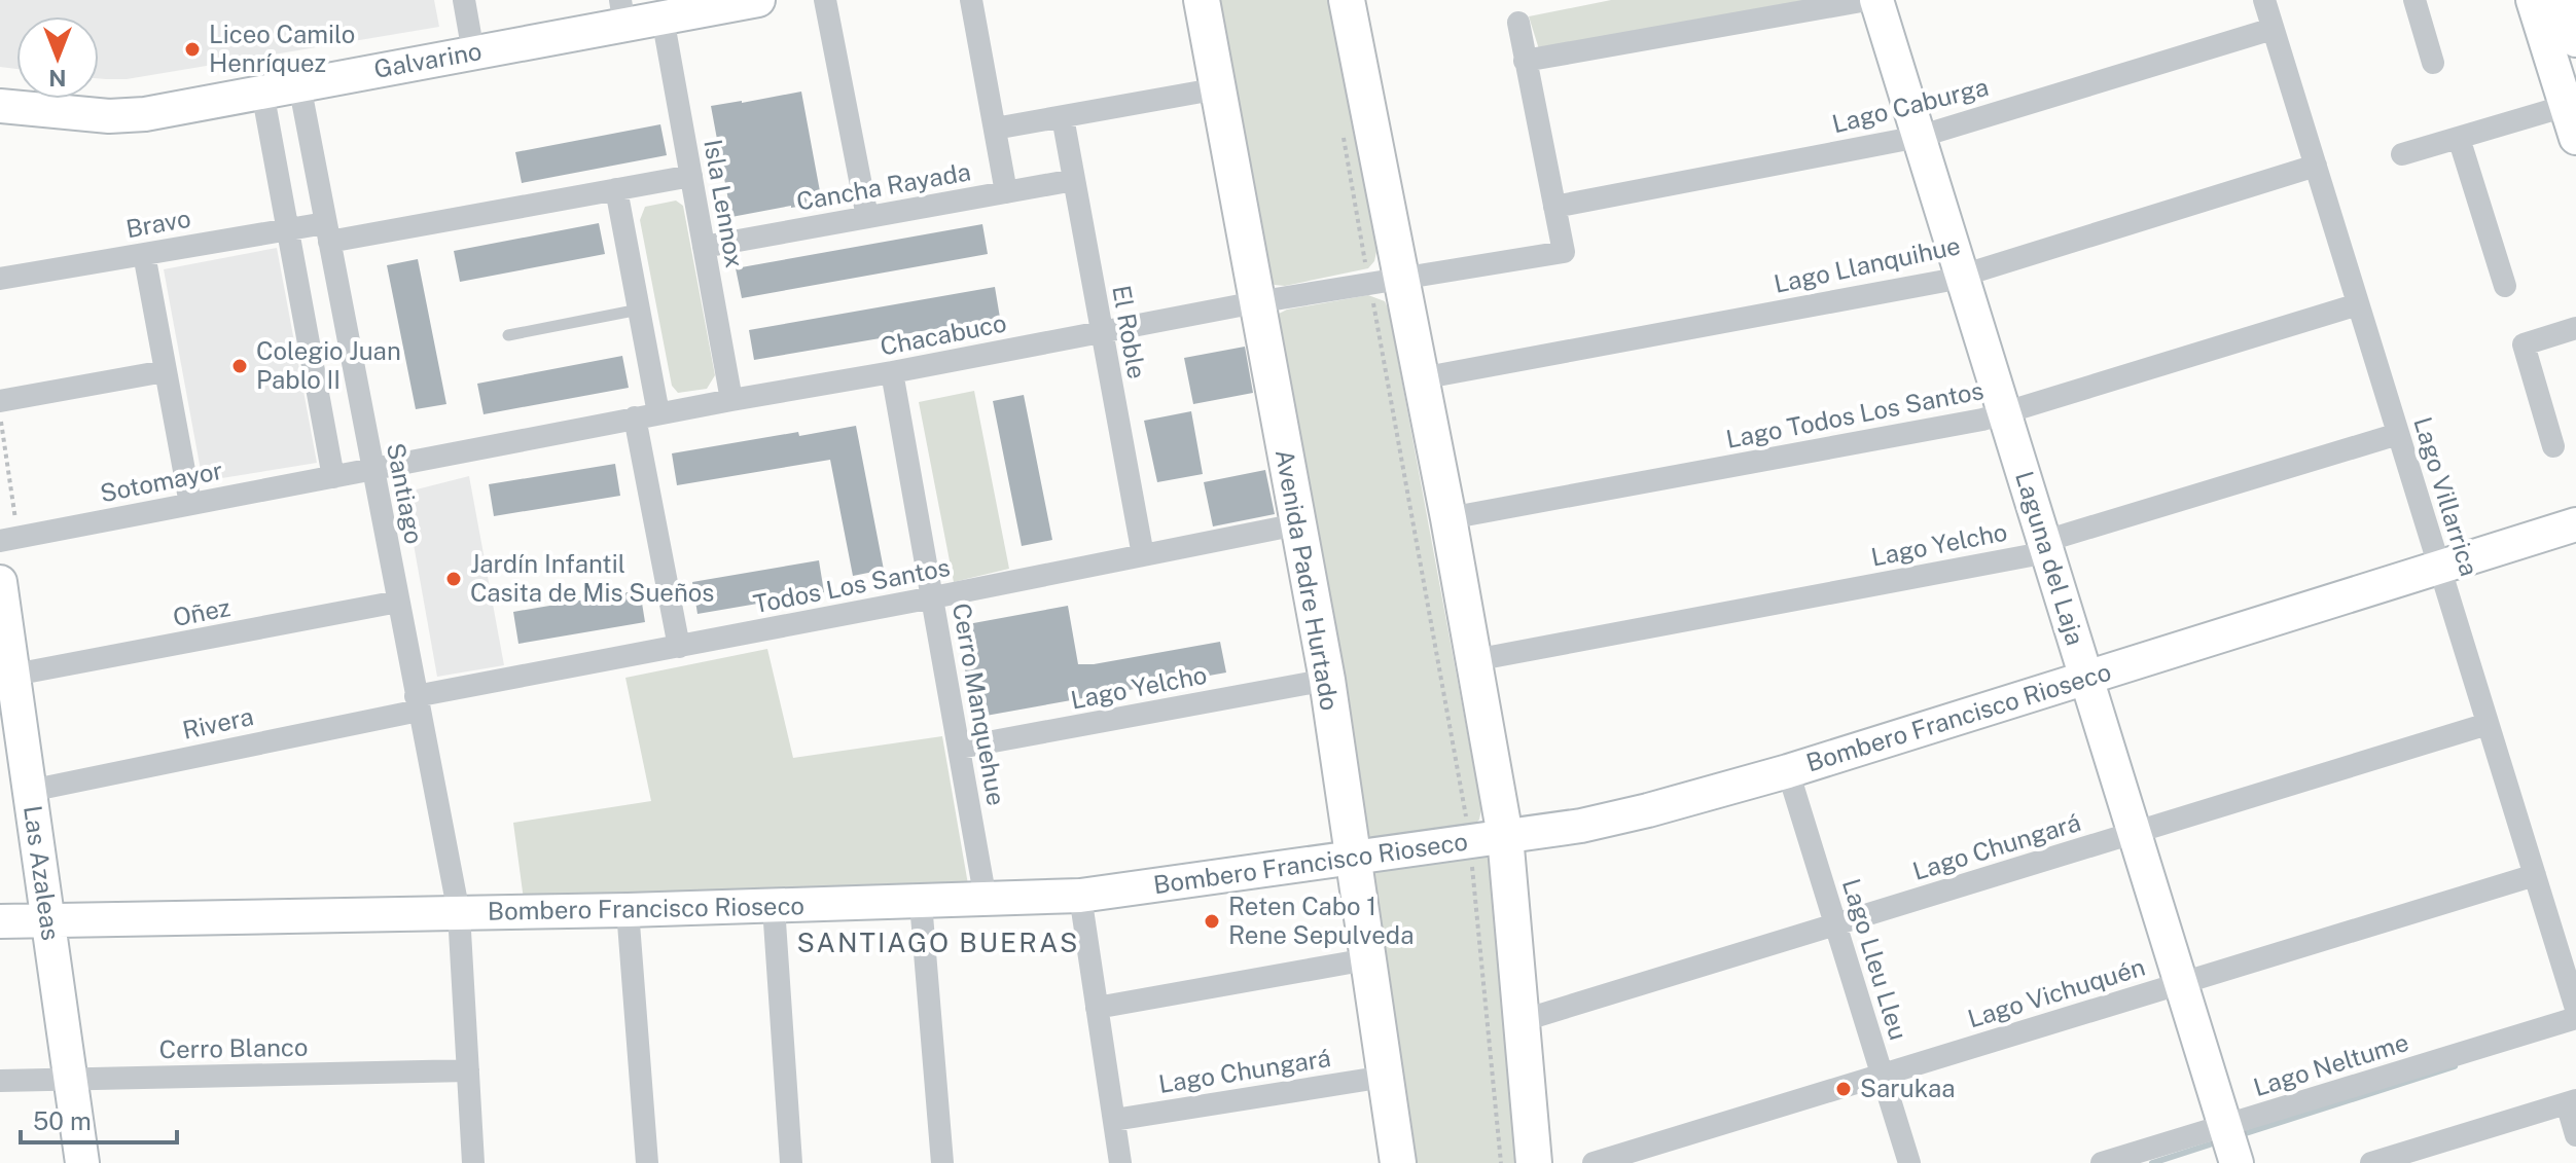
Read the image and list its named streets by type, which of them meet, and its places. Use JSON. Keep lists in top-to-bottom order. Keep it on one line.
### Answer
{"streets":{"main road":["Galvarino","Laguna del Laja","Avenida Padre Hurtado","Bombero Francisco Rioseco","Las Azaleas"],"street":["Lago Caburga","Cancha Rayada","Isla Lennox","Bravo","Lago Llanquihue","El Roble","Chacabuco","Lago Todos Los Santos","Sotomayor","Santiago","Lago Villarrica","Lago Yelcho","Todos Los Santos","Oñez","Cerro Manquehue","Rivera","Lago Chungará","Lago Lleu Lleu","Lago Vichuquén","Cerro Blanco","Lago Neltume"]},"crossings":[["Galvarino","Isla Lennox"],["Galvarino","Santiago"],["Lago Caburga","Chacabuco"],["Lago Caburga","Lago Villarrica"],["Lago Caburga","Laguna del Laja"],["Cancha Rayada","Isla Lennox"],["Cancha Rayada","El Roble"],["Isla Lennox","Chacabuco"],["Bravo","Santiago"],["Lago Llanquihue","Lago Villarrica"],["Lago Llanquihue","Laguna del Laja"],["El Roble","Chacabuco"],["El Roble","Todos Los Santos"],["Chacabuco","Sotomayor"],["Chacabuco","Santiago"],["Chacabuco","Avenida Padre Hurtado"],["Chacabuco","Cerro Manquehue"],["Lago Todos Los Santos","Lago Villarrica"],["Lago Todos Los Santos","Laguna del Laja"],["Santiago","Todos Los Santos"],["Santiago","Oñez"],["Santiago","Bombero Francisco Rioseco"],["Santiago","Rivera"],["Santiago","Cerro Blanco"],["Lago Villarrica","Lago Yelcho"],["Lago Villarrica","Bombero Francisco Rioseco"],["Lago Villarrica","Lago Chungará"],["Lago Villarrica","Lago Vichuquén"],["Lago Yelcho","Laguna del Laja"],["Lago Yelcho","Avenida Padre Hurtado"],["Lago Yelcho","Cerro Manquehue"],["Laguna del Laja","Bombero Francisco Rioseco"],["Laguna del Laja","Lago Chungará"],["Laguna del Laja","Lago Vichuquén"],["Laguna del Laja","Lago Neltume"],["Avenida Padre Hurtado","Todos Los Santos"],["Avenida Padre Hurtado","Bombero Francisco Rioseco"],["Avenida Padre Hurtado","Lago Chungará"],["Todos Los Santos","Cerro Manquehue"],["Todos Los Santos","Rivera"],["Oñez","Las Azaleas"],["Cerro Manquehue","Bombero Francisco Rioseco"],["Bombero Francisco Rioseco","Las Azaleas"],["Bombero Francisco Rioseco","Lago Lleu Lleu"],["Rivera","Las Azaleas"],["Lago Chungará","Lago Lleu Lleu"],["Las Azaleas","Cerro Blanco"],["Lago Lleu Lleu","Lago Vichuquén"]],"districts":["SANTIAGO BUERAS"],"places":["Liceo Camilo Henríquez","Colegio Juan Pablo II","Jardín Infantil Casita de Mis Sueños","Reten Cabo 1 Rene Sepulveda","Sarukaa"],"scale_bar":"50 m","north":"bottom"}
